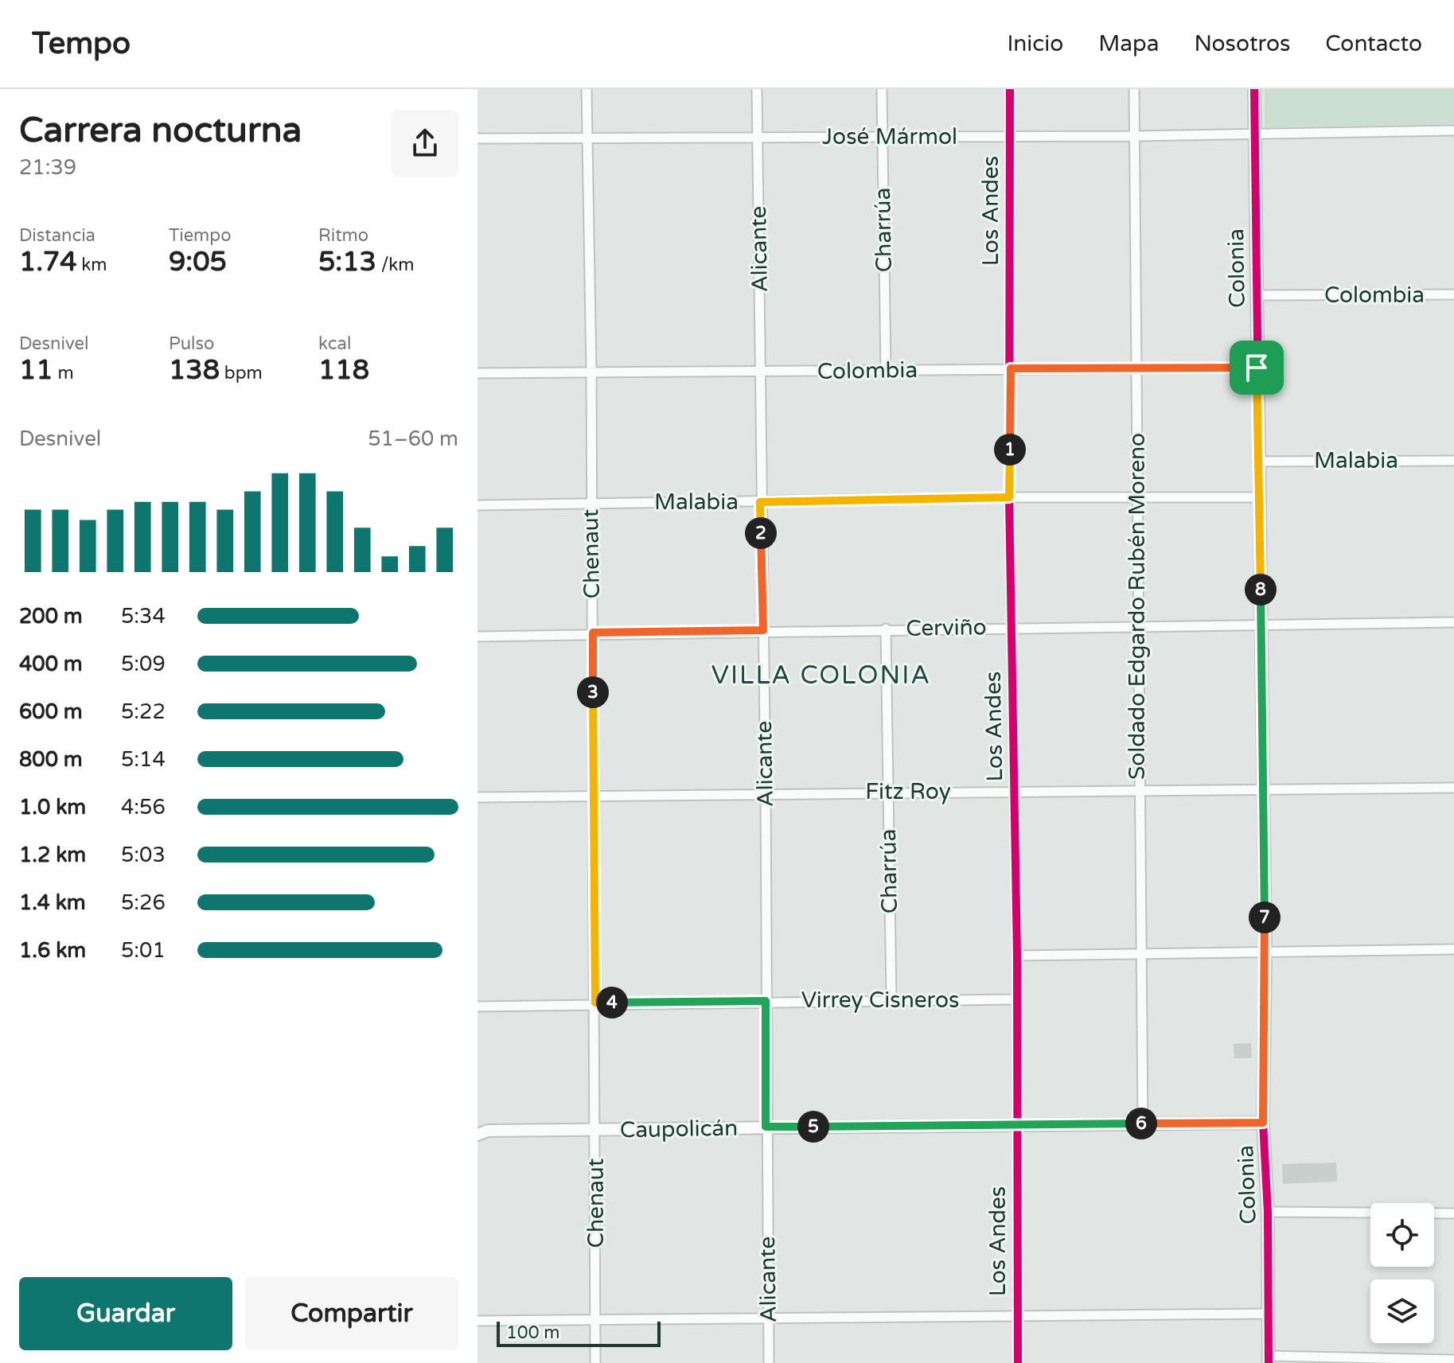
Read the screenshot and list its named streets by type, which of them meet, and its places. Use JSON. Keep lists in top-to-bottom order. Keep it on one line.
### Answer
{"streets":{"street":["José Mármol","Los Andes","Charrúa","Alicante","Colonia","Colombia","Malabia","Chenaut","Soldado Edgardo Rubén Moreno","Cerviño","Fitz Roy","Virrey Cisneros","Caupolicán"]},"crossings":[["José Mármol","Los Andes"],["José Mármol","Charrúa"],["José Mármol","Alicante"],["José Mármol","Colonia"],["José Mármol","Chenaut"],["José Mármol","Soldado Edgardo Rubén Moreno"],["Los Andes","Colombia"],["Los Andes","Malabia"],["Los Andes","Cerviño"],["Los Andes","Fitz Roy"],["Los Andes","Virrey Cisneros"],["Los Andes","Caupolicán"],["Charrúa","Colombia"],["Charrúa","Cerviño"],["Charrúa","Fitz Roy"],["Charrúa","Virrey Cisneros"],["Alicante","Colombia"],["Alicante","Malabia"],["Alicante","Cerviño"],["Alicante","Fitz Roy"],["Alicante","Virrey Cisneros"],["Alicante","Caupolicán"],["Colonia","Colombia"],["Colonia","Malabia"],["Colonia","Cerviño"],["Colonia","Fitz Roy"],["Colonia","Caupolicán"],["Colombia","Chenaut"],["Colombia","Soldado Edgardo Rubén Moreno"],["Malabia","Chenaut"],["Malabia","Soldado Edgardo Rubén Moreno"],["Chenaut","Cerviño"],["Chenaut","Fitz Roy"],["Chenaut","Virrey Cisneros"],["Chenaut","Caupolicán"],["Soldado Edgardo Rubén Moreno","Cerviño"],["Soldado Edgardo Rubén Moreno","Fitz Roy"],["Soldado Edgardo Rubén Moreno","Caupolicán"]],"districts":["VILLA COLONIA"],"scale_bar":"100 m","page":{"header":"Tempo","nav":["Inicio","Mapa","Nosotros","Contacto"],"heading":["Carrera nocturna","21:39"],"stats":[["Distancia","1.74 km"],["Tiempo","9:05"],["Ritmo","5:13 /km"],["Desnivel","11 m"],["Pulso","138 bpm"],["kcal","118"]],"chart":["Desnivel","51–60 m"],"pins":["1","2","8","3","7","4","6","5"],"list":[{"name":"200 m","note":"5:34"},{"name":"400 m","note":"5:09"},{"name":"600 m","note":"5:22"},{"name":"800 m","note":"5:14"},{"name":"1.0 km","note":"4:56"},{"name":"1.2 km","note":"5:03"},{"name":"1.4 km","note":"5:26"},{"name":"1.6 km","note":"5:01"}],"buttons":["Guardar","Compartir"],"scale":"100 m"}}
